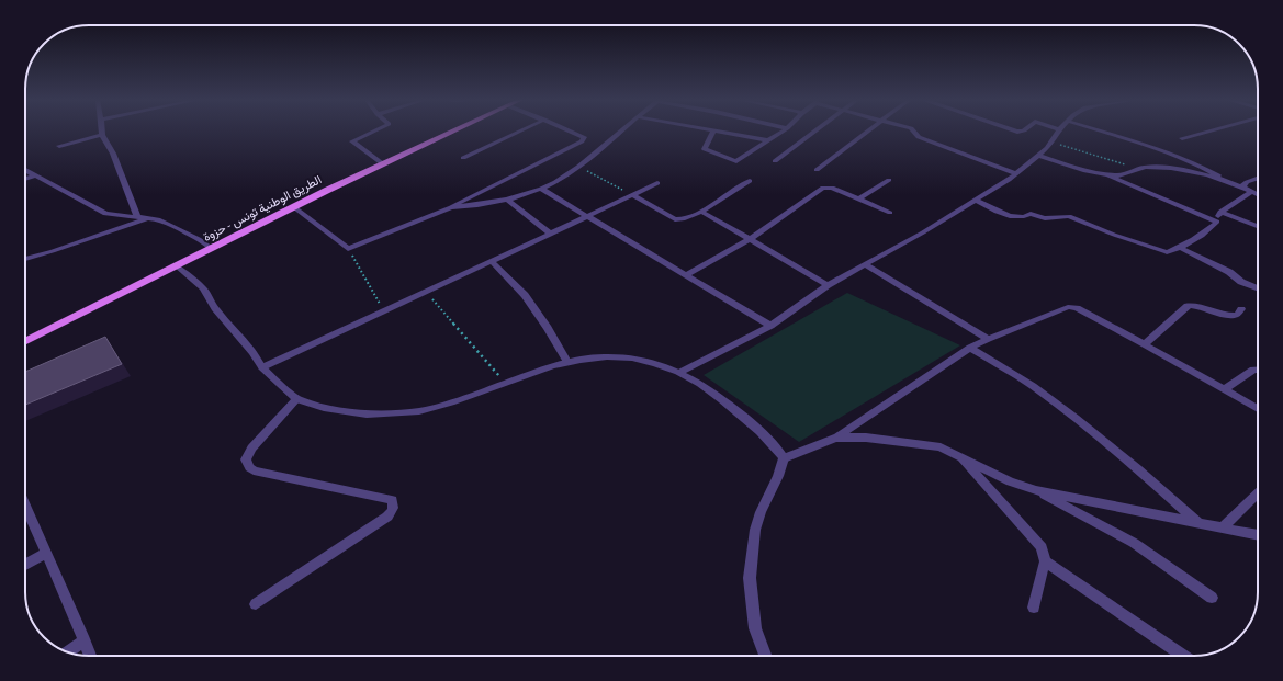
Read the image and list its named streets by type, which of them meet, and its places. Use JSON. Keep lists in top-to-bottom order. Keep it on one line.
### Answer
{"streets":{"main road":["الطريق الوطنية تونس - حزوة"]}}
